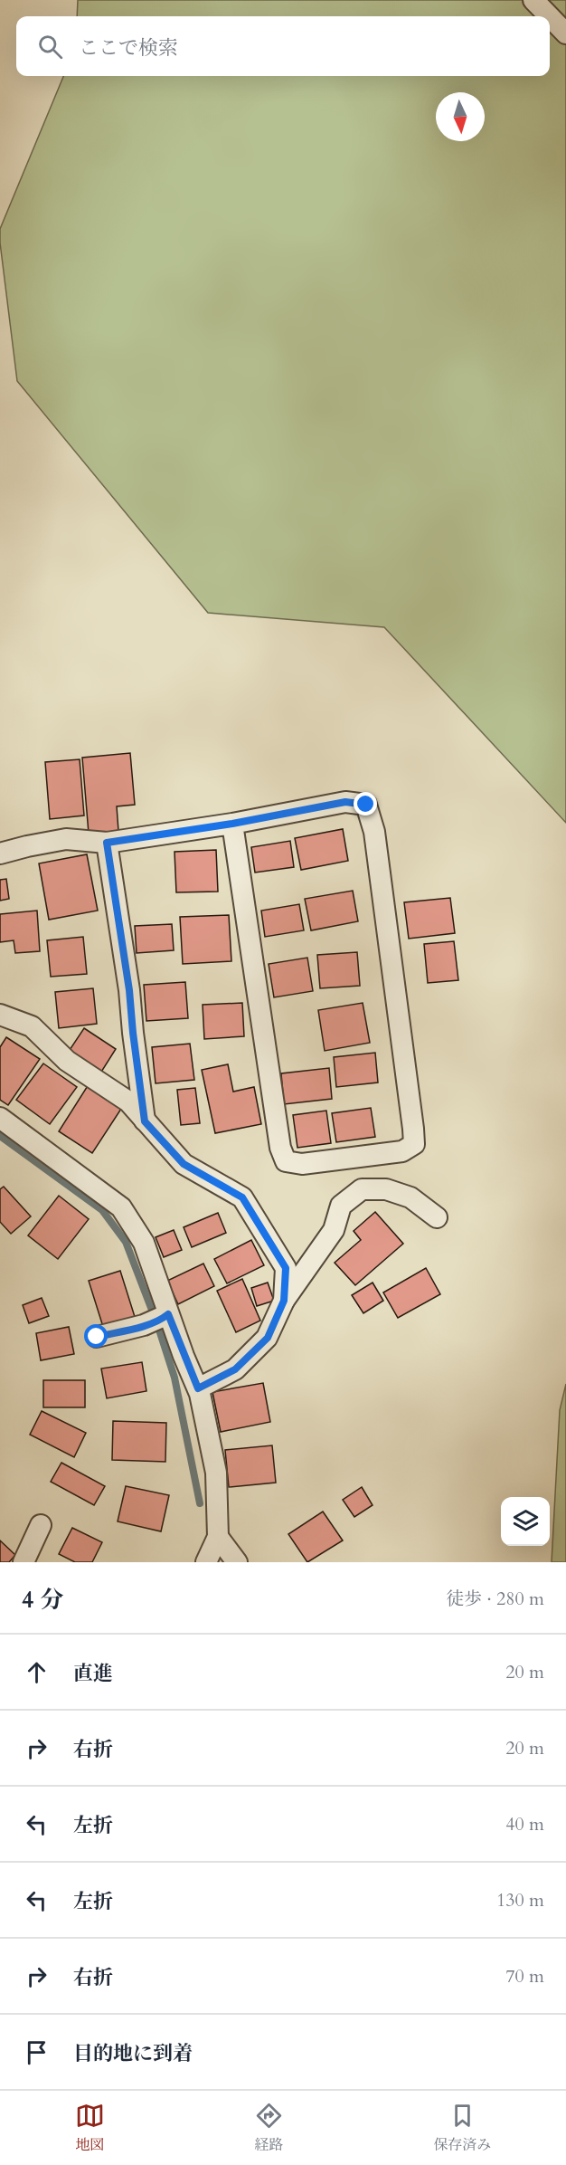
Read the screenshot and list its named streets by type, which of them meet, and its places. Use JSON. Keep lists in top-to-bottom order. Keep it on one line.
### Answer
{"north":"bottom","page":{"search":"ここで検索","heading":["4 分","徒歩 · 280 m"],"list":[["直進","20 m"],["右折","20 m"],["左折","40 m"],["左折","130 m"],["右折","70 m"],"目的地に到着"],"nav":["地図","経路","保存済み"]}}
